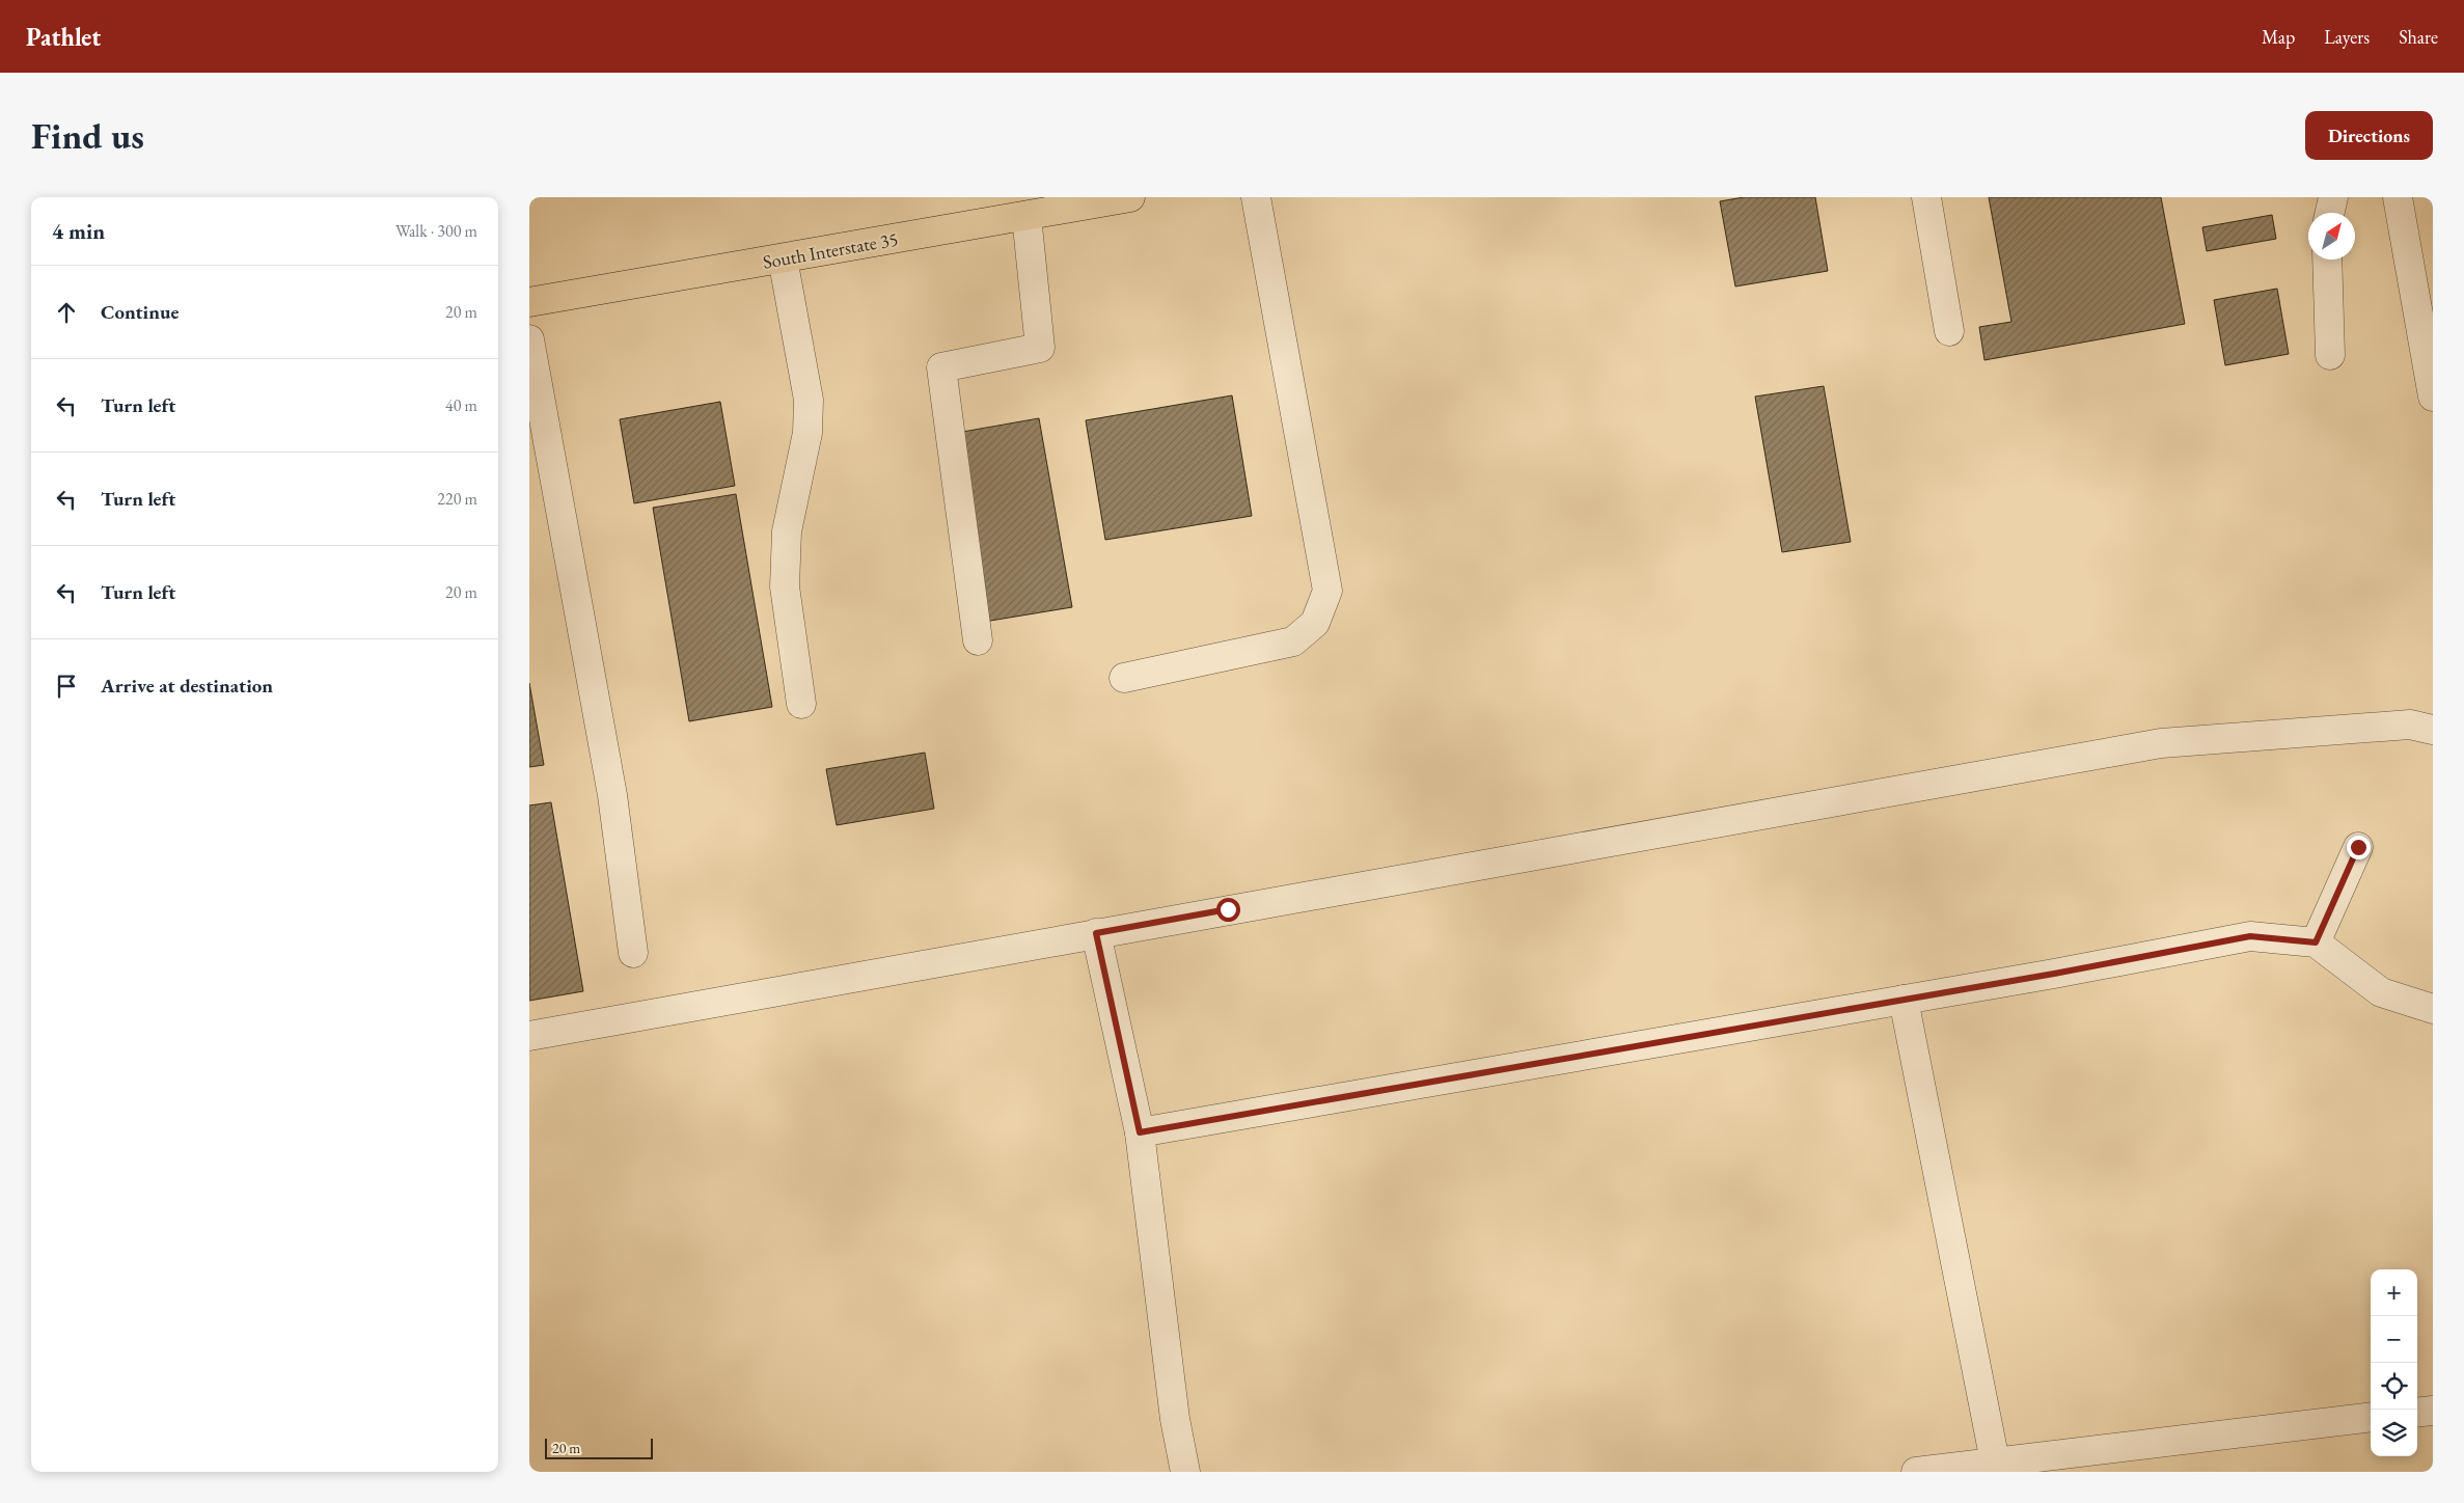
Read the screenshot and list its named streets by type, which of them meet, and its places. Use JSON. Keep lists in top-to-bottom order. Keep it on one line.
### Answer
{"streets":{"main road":["South Interstate 35"]},"scale_bar":"20 m","north":"top right","page":{"header":"Pathlet","nav":["Map","Layers","Share"],"buttons":"Directions","title":"Find us","heading":["4 min","Walk · 300 m"],"list":[["Continue","20 m"],["Turn left","40 m"],["Turn left","220 m"],["Turn left","20 m"],"Arrive at destination"],"map_buttons":["+","−"],"scale":"20 m"}}
